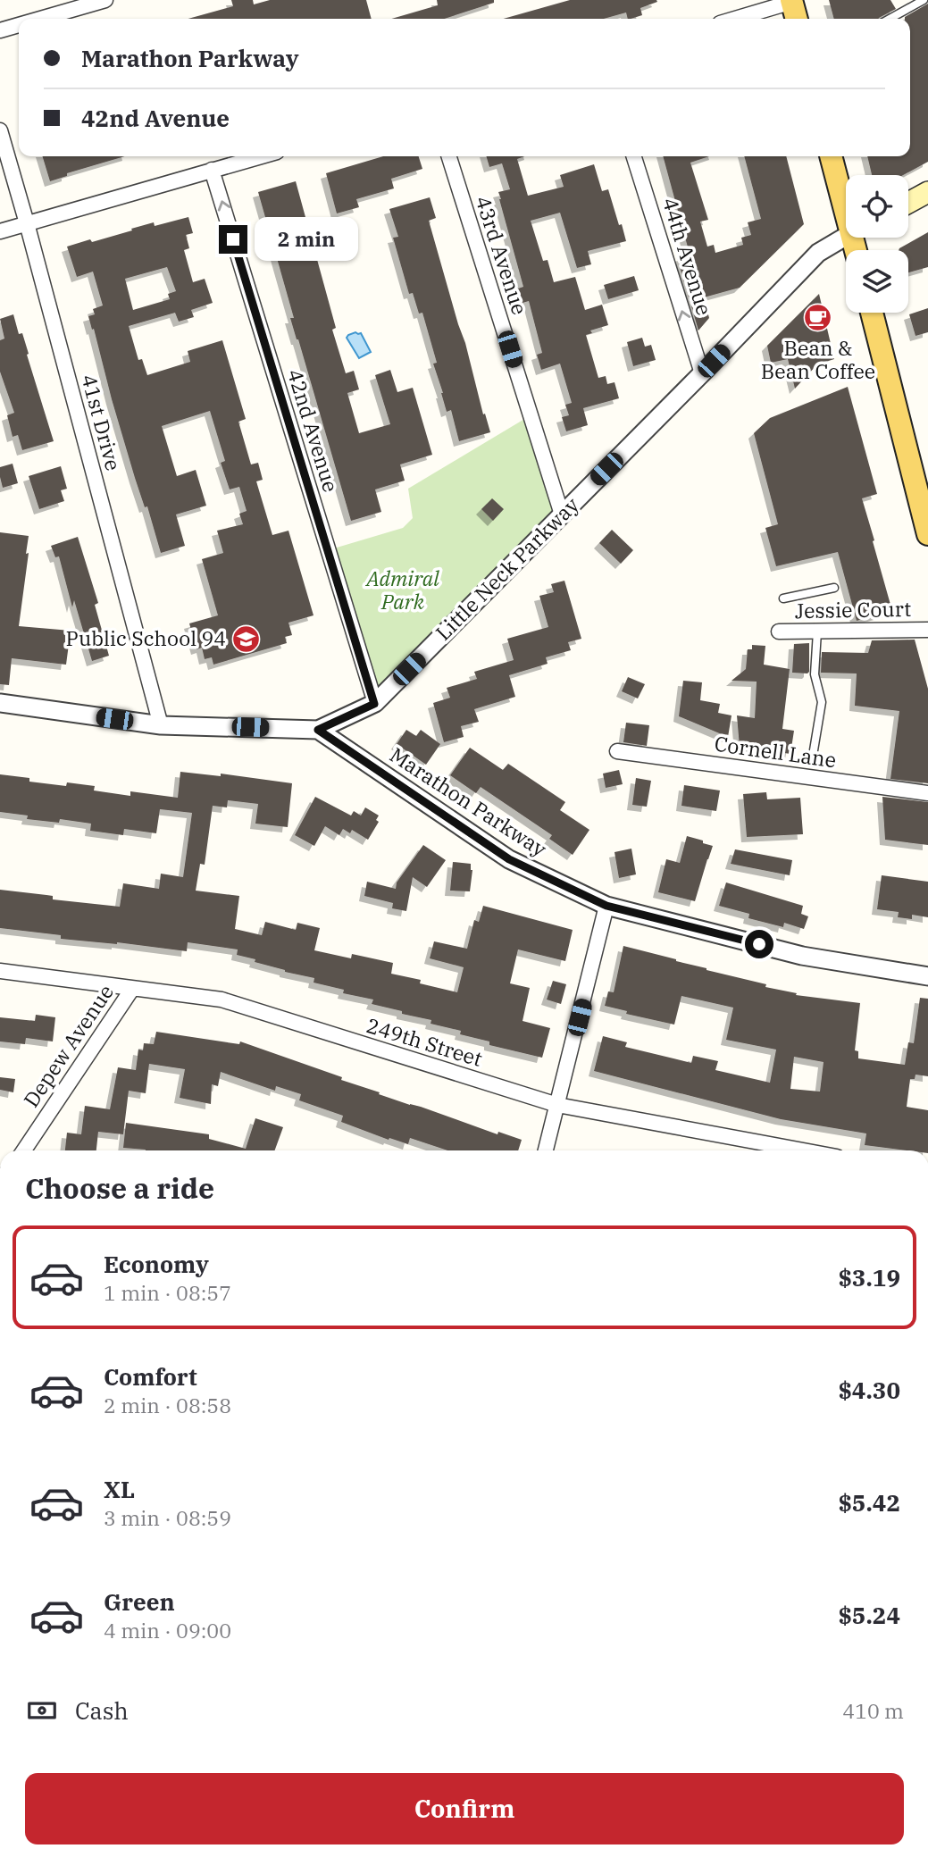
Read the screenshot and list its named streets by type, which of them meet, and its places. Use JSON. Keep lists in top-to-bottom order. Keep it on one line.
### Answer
{"streets":{"street":["43rd Avenue","44th Avenue","41st Drive","42nd Avenue","Little Neck Parkway","Jessie Court","Cornell Lane","Marathon Parkway","249th Street","Depew Avenue"]},"crossings":[["43rd Avenue","Little Neck Parkway"],["44th Avenue","Little Neck Parkway"],["41st Drive","Little Neck Parkway"],["42nd Avenue","Little Neck Parkway"],["Little Neck Parkway","Marathon Parkway"],["249th Street","Depew Avenue"]],"one_way":["44th Avenue","42nd Avenue"],"parks":["Admiral Park"],"places":{"cafe":["Bean & Bean Coffee"],"school or university":["Public School 94"]},"page":{"banner":["Marathon Parkway","42nd Avenue"],"bubble":"2 min","heading":"Choose a ride","list":[{"name":"Economy","note":"1 min · 08:57","value":"$3.19"},{"name":"Comfort","note":"2 min · 08:58","value":"$4.30"},{"name":"XL","note":"3 min · 08:59","value":"$5.42"},{"name":"Green","note":"4 min · 09:00","value":"$5.24"}],"pay":["Cash","410 m"],"buttons":"Confirm"}}
